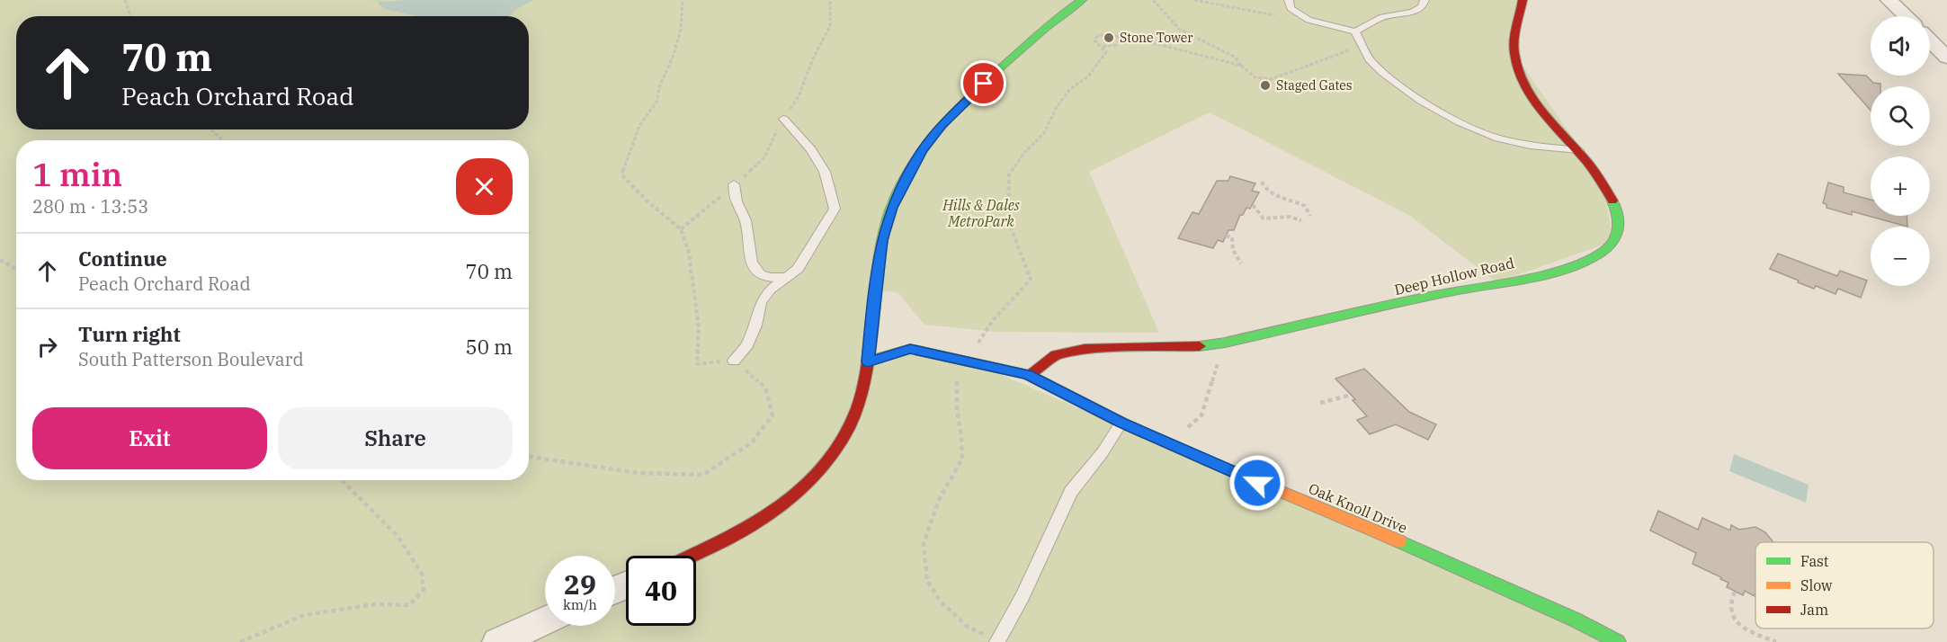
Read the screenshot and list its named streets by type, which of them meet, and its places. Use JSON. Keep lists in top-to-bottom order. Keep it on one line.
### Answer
{"streets":{"street":["Deep Hollow Road","Oak Knoll Drive"]},"crossings":[["Deep Hollow Road","Oak Knoll Drive"]],"parks":["Hills & Dales MetroPark"],"places":["Stone Tower","Staged Gates"],"legend":["Fast","Slow","Jam"],"page":{"map_buttons":["+","−"],"turn":["70 m","Peach Orchard Road"],"heading":["1 min","280 m · 13:53"],"list":[{"name":"Continue","note":"Peach Orchard Road","value":"70 m"},{"name":"Turn right","note":"South Patterson Boulevard","value":"50 m"}],"buttons":["Exit","Share"],"speed":"29 km/h","limit":"40"}}
